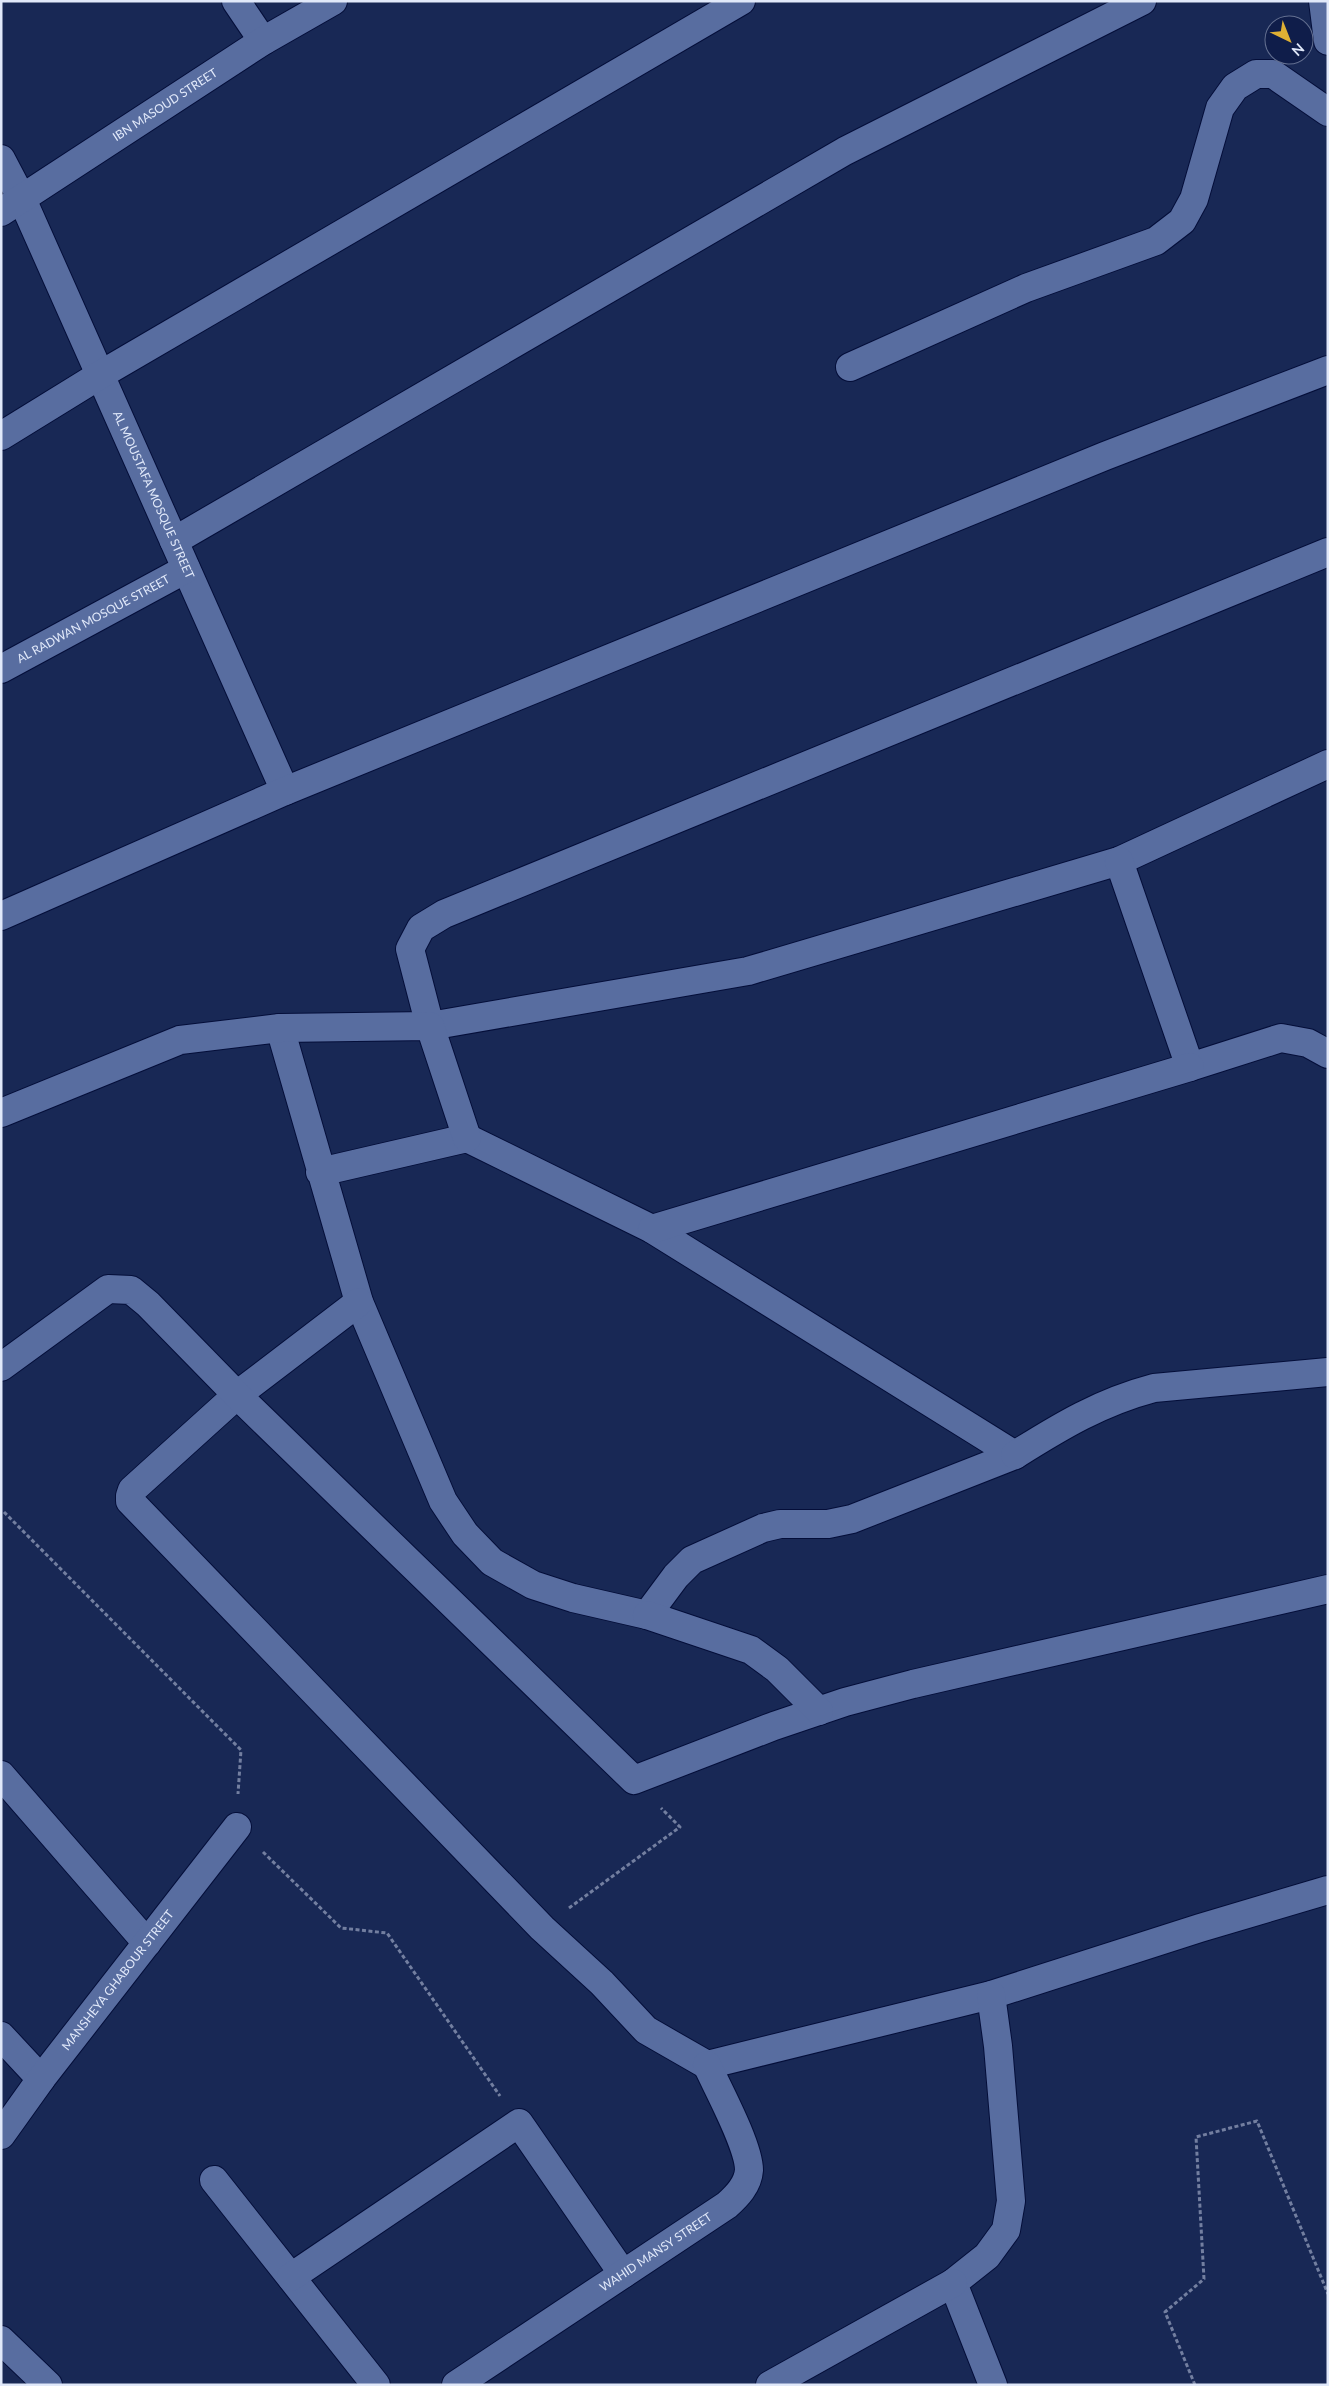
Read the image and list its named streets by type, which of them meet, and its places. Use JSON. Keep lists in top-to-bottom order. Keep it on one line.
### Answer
{"streets":{"street":["IBN MASOUD STREET","AL MOUSTAFA MOSQUE STREET","AL RADWAN MOSQUE STREET","MANSHEYA GHABOUR STREET","WAHID MANSY STREET"]},"crossings":[["IBN MASOUD STREET","AL MOUSTAFA MOSQUE STREET"],["AL MOUSTAFA MOSQUE STREET","AL RADWAN MOSQUE STREET"]],"north":"bottom right"}
